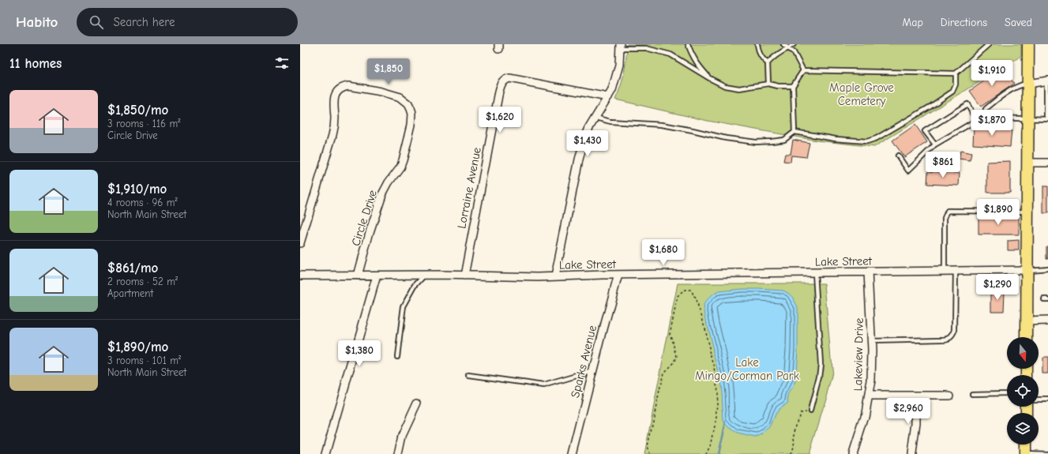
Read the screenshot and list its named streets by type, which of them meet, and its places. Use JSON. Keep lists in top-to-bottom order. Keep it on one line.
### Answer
{"streets":{"street":["Lorraine Avenue","Circle Drive","Lake Street","Lakeview Drive","Sparks Avenue"]},"crossings":[["Lorraine Avenue","Lake Street"],["Circle Drive","Lake Street"],["Lake Street","Lakeview Drive"],["Lake Street","Sparks Avenue"]],"parks":["Maple Grove Cemetery","Lake Mingo/Corman Park"],"north":"bottom","page":{"header":"Habito","search":"Search here","nav":["Map","Directions","Saved"],"heading":"11 homes","price":["$1,850","$1,910","$1,620","$1,870","$1,430","$861","$1,890","$1,680","$1,290","$1,380","$2,960"],"list":[{"name":"$1,850/mo","note":"3 rooms · 116 m² · Circle Drive"},{"name":"$1,910/mo","note":"4 rooms · 96 m² · North Main Street"},{"name":"$861/mo","note":"2 rooms · 52 m² · Apartment"},{"name":"$1,890/mo","note":"3 rooms · 101 m² · North Main Street"}]}}
